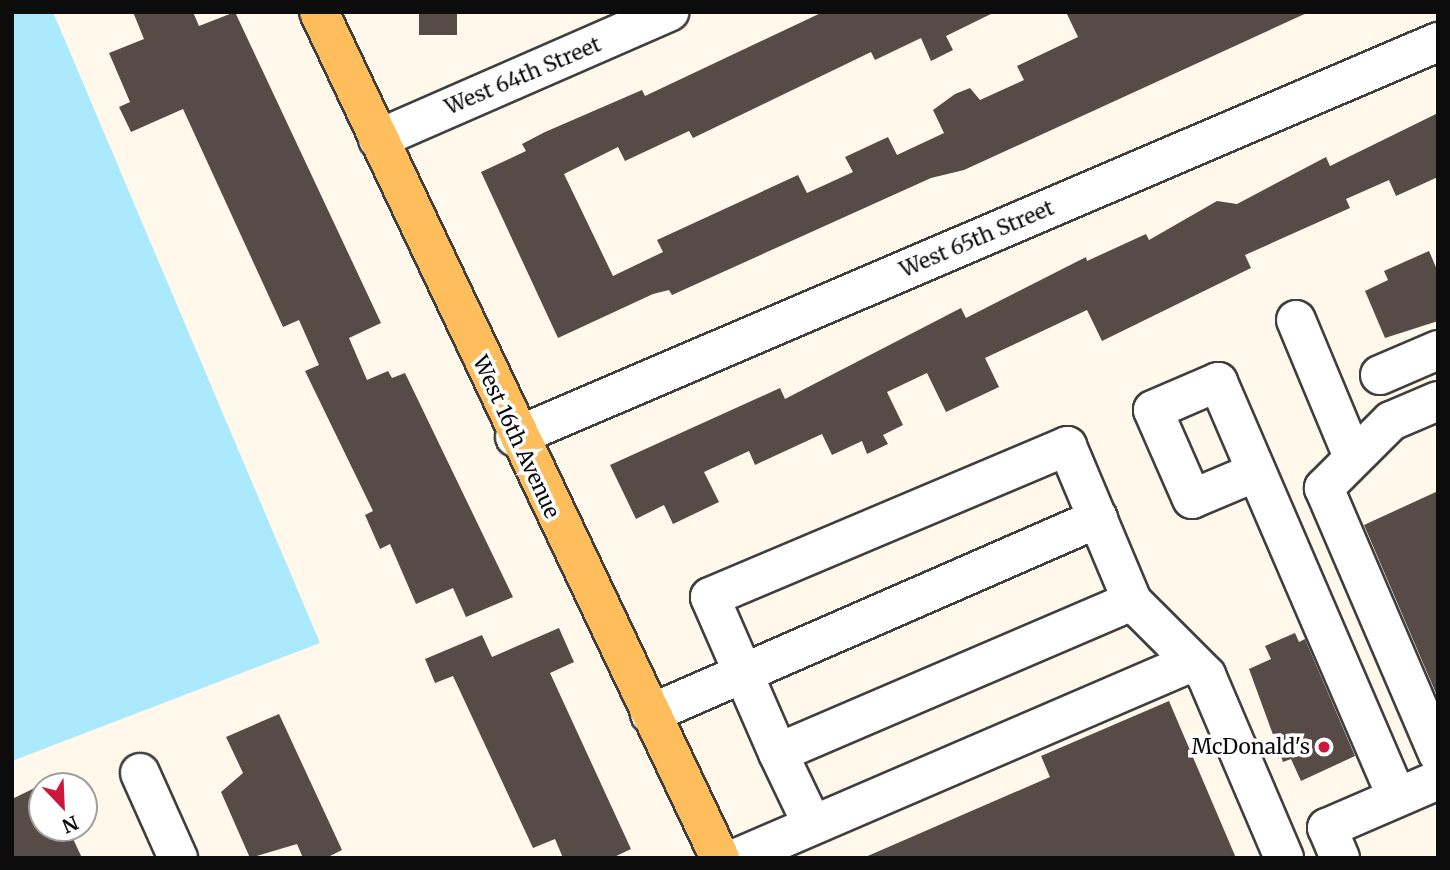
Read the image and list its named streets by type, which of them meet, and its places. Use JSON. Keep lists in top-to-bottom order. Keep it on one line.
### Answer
{"streets":{"main road":["West 16th Avenue"],"street":["West 64th Street","West 65th Street"]},"crossings":[["West 64th Street","West 16th Avenue"],["West 65th Street","West 16th Avenue"]],"places":["McDonald's"],"north":"bottom right"}
